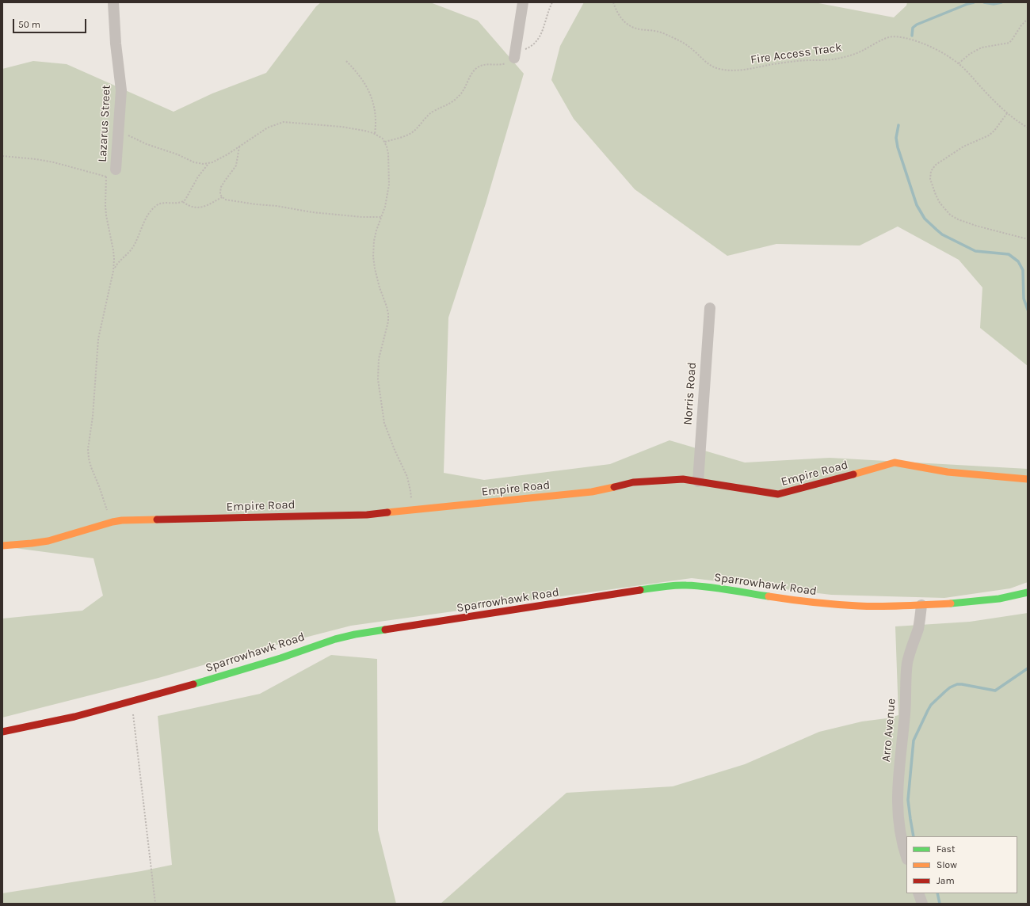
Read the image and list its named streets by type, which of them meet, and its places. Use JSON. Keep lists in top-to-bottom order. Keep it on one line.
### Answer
{"streets":{"street":["Lazarus Street","Norris Road","Empire Road","Sparrowhawk Road","Arro Avenue"],"path":["Fire Access Track"]},"crossings":[["Norris Road","Empire Road"],["Sparrowhawk Road","Arro Avenue"]],"legend":["Fast","Slow","Jam"],"scale_bar":"50 m"}
